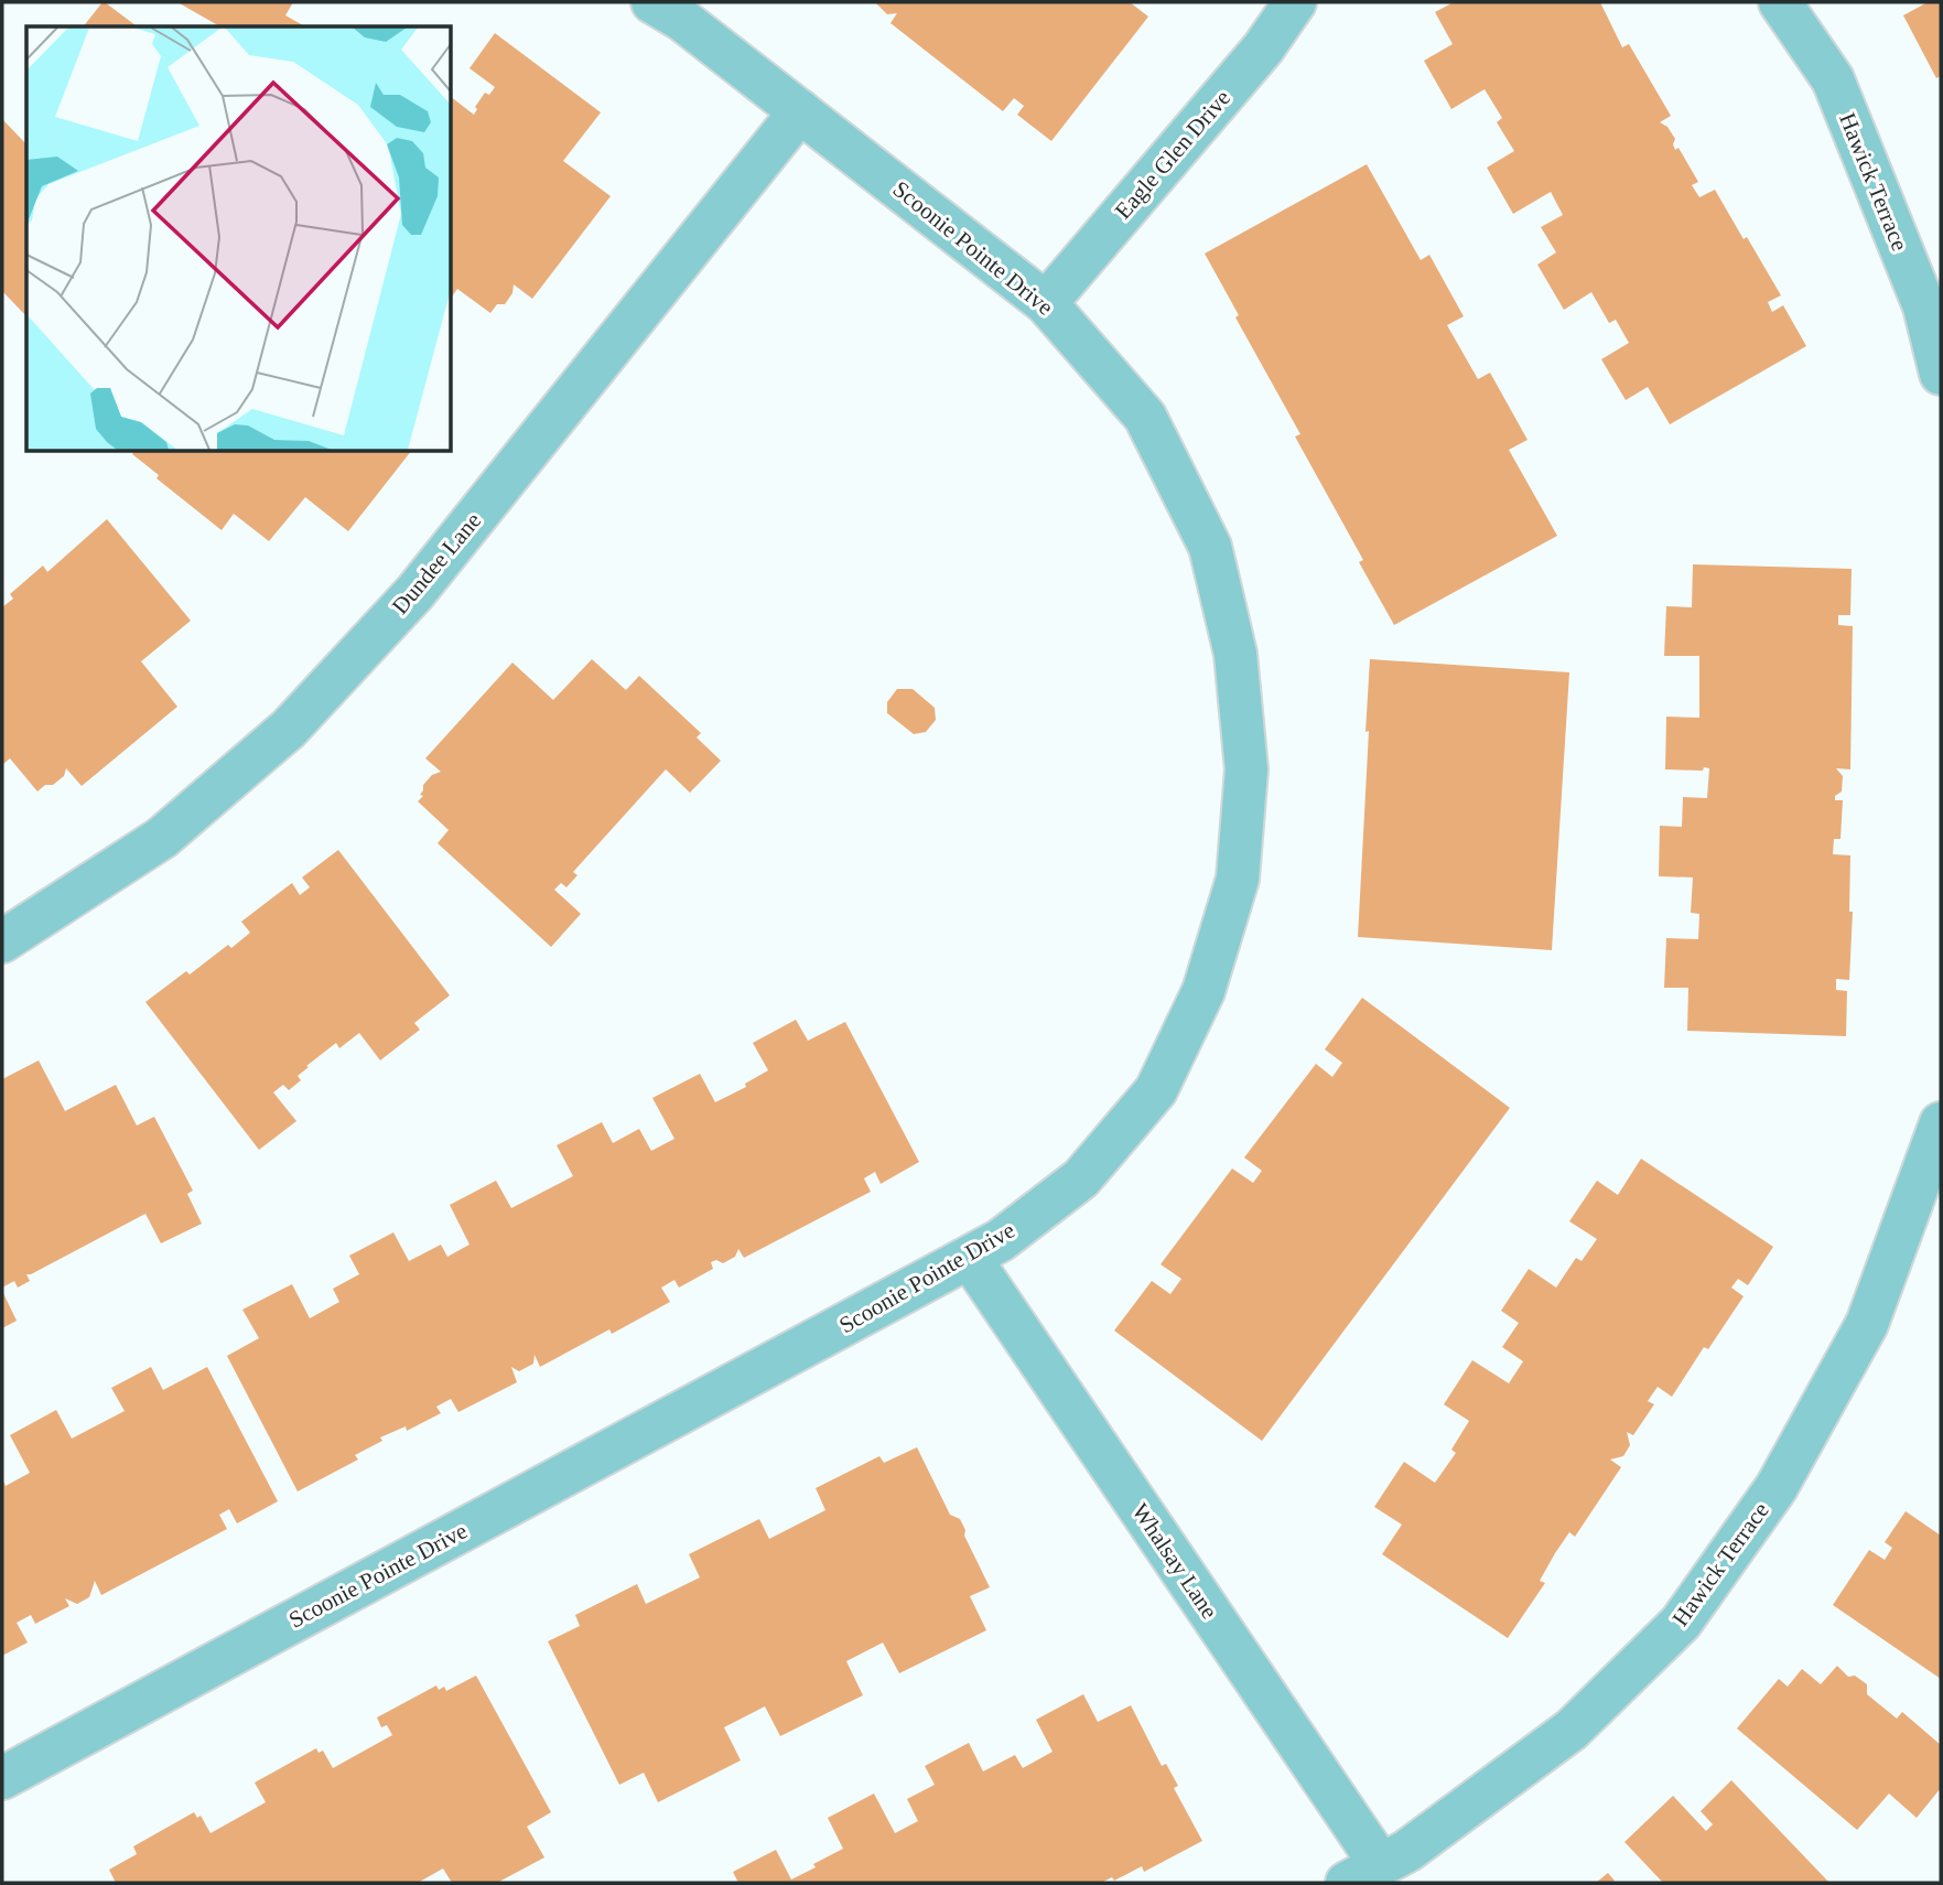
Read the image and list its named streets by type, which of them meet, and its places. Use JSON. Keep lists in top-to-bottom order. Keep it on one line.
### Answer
{"streets":{"street":["Eagle Glen Drive","Hawick Terrace","Scoonie Pointe Drive","Dundee Lane","Whalsay Lane"]},"crossings":[["Eagle Glen Drive","Scoonie Pointe Drive"],["Hawick Terrace","Whalsay Lane"],["Scoonie Pointe Drive","Dundee Lane"],["Scoonie Pointe Drive","Whalsay Lane"]]}
